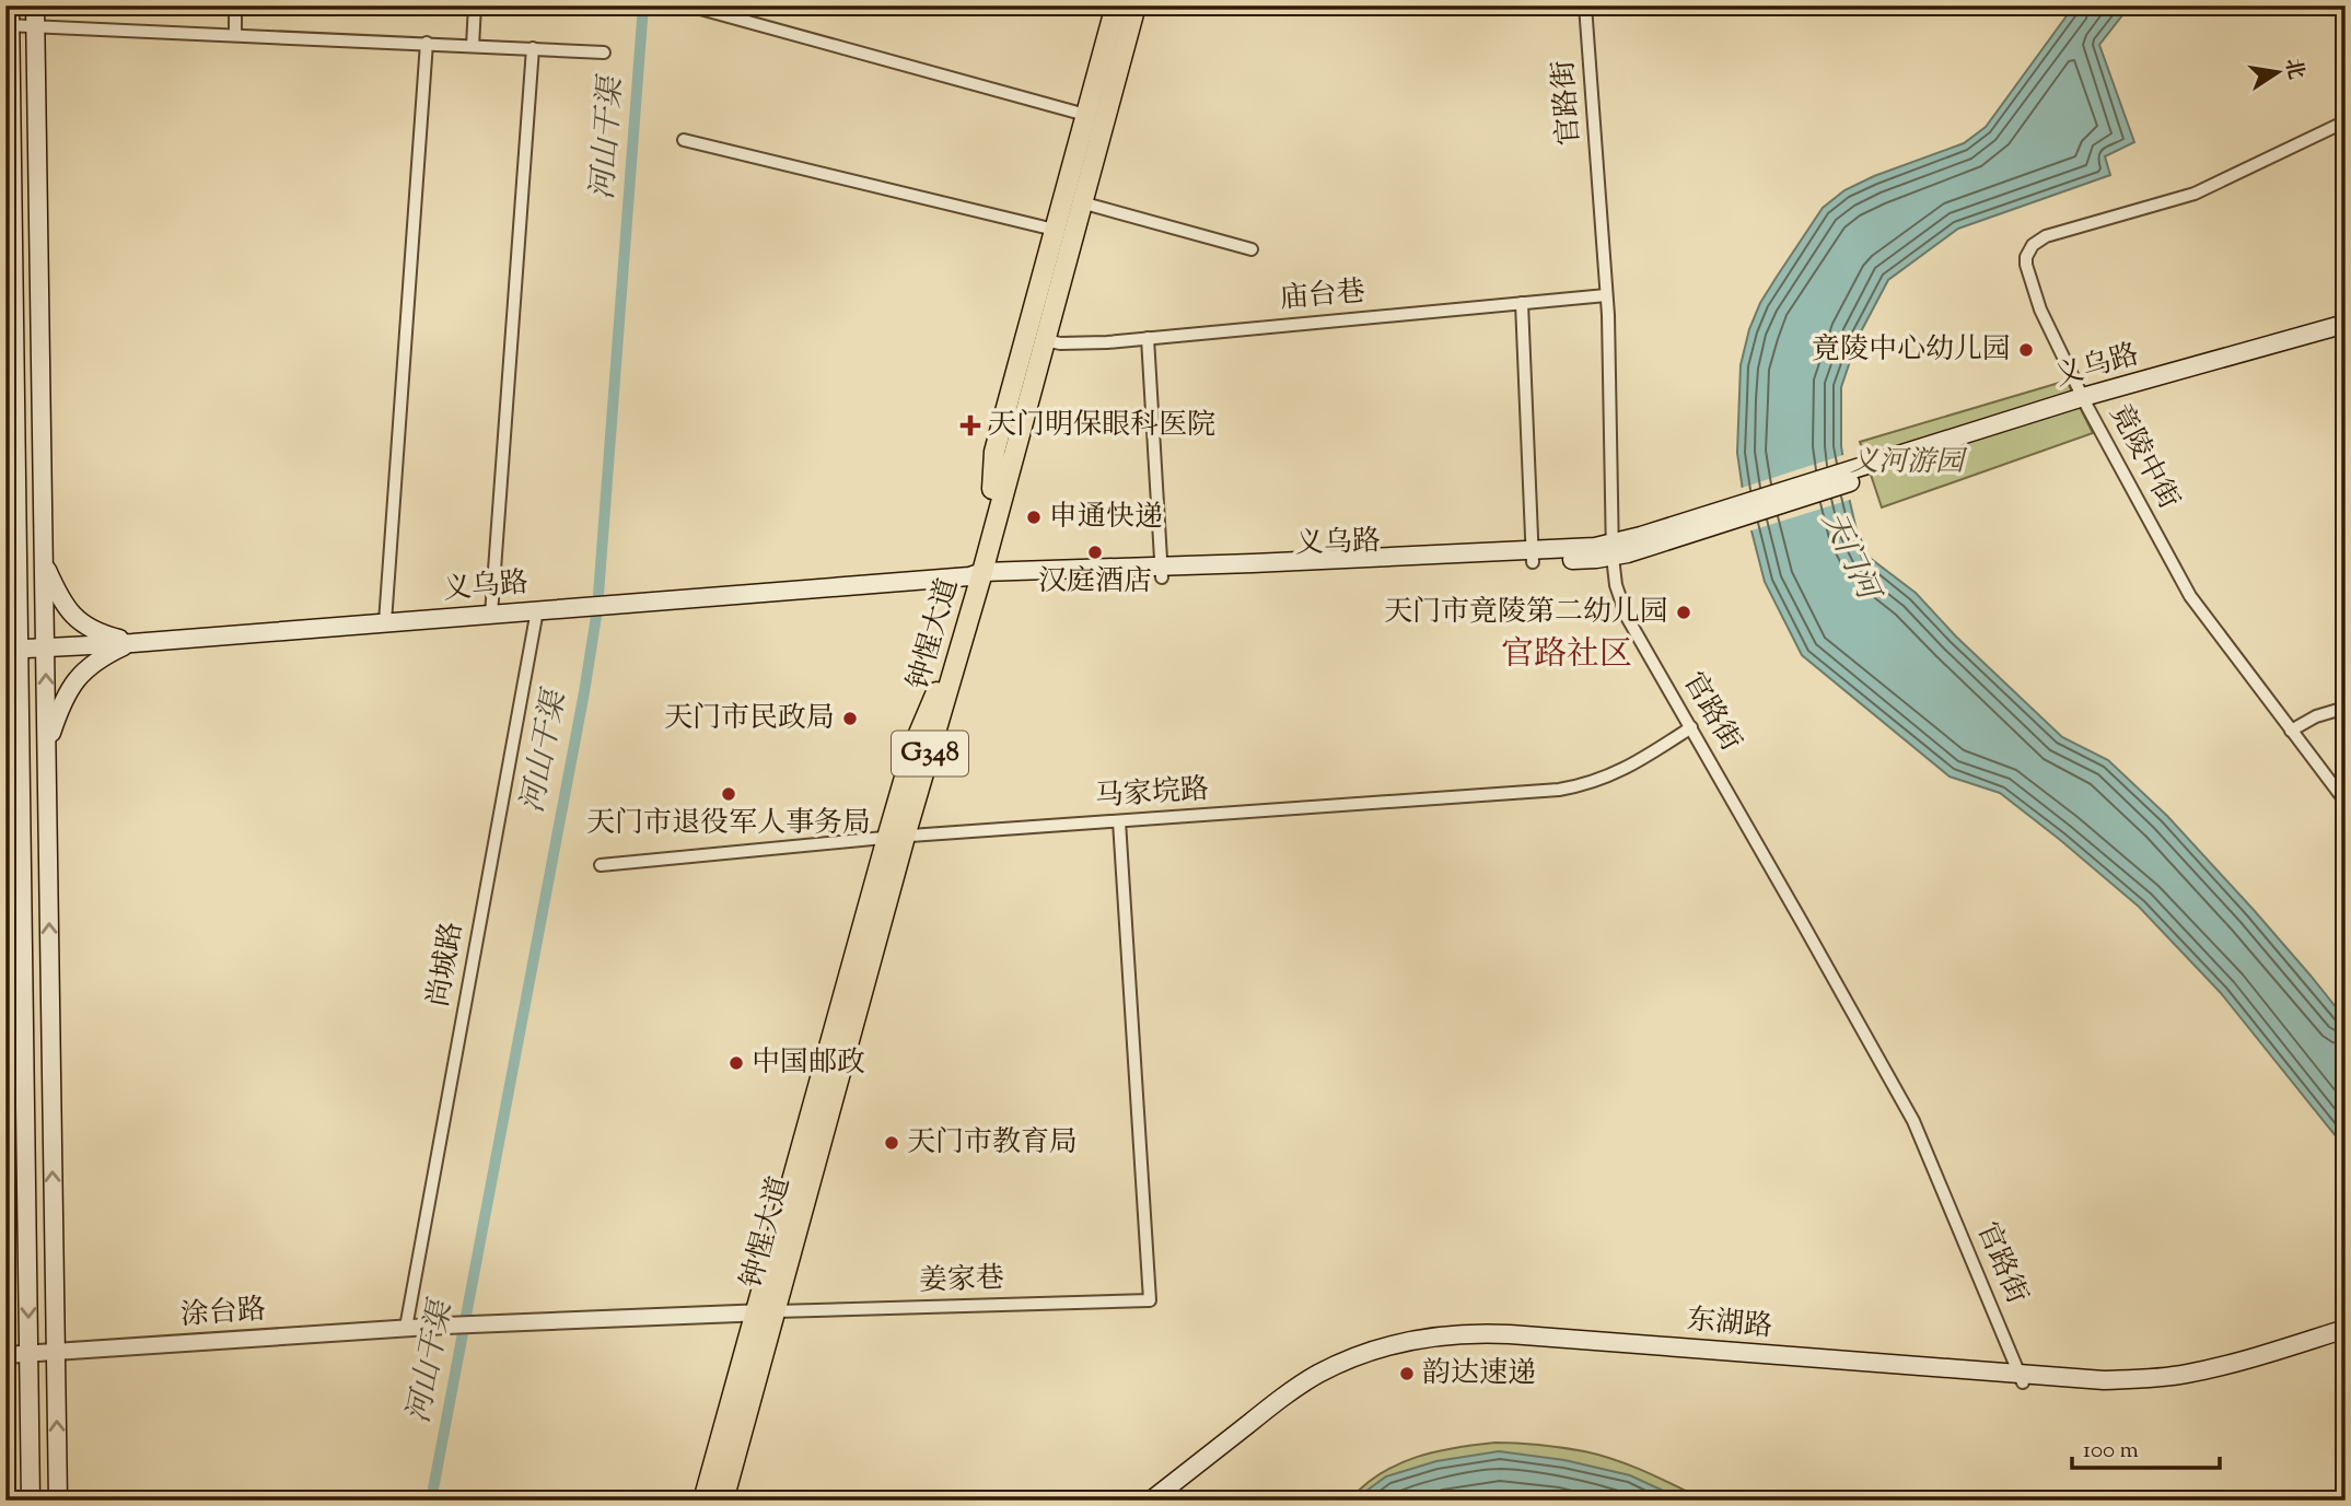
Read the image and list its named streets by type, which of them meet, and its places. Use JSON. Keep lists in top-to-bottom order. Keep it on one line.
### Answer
{"streets":{"highway":["钟惺大道","G348"],"main road":["义乌路","东湖路"],"street":["官路街","庙台巷","竟陵中街","马家垸路","尚城路","姜家巷","涂台路"]},"crossings":[["官路街","庙台巷"],["官路街","义乌路"],["官路街","马家垸路"],["官路街","东湖路"],["庙台巷","钟惺大道"],["义乌路","竟陵中街"],["义乌路","钟惺大道"],["义乌路","尚城路"],["钟惺大道","马家垸路"],["钟惺大道","姜家巷"],["钟惺大道","涂台路"],["马家垸路","姜家巷"],["尚城路","涂台路"],["姜家巷","涂台路"]],"districts":["官路社区"],"water":["河山干渠","天门河"],"parks":["义河游园"],"places":{"other":["竟陵中心幼儿园","申通快递","汉庭酒店","天门市竟陵第二幼儿园","天门市民政局","天门市退役军人事务局","中国邮政","天门市教育局","韵达速递"],"health":["天门明保眼科医院"]},"scale_bar":"100 m","north":"right"}
